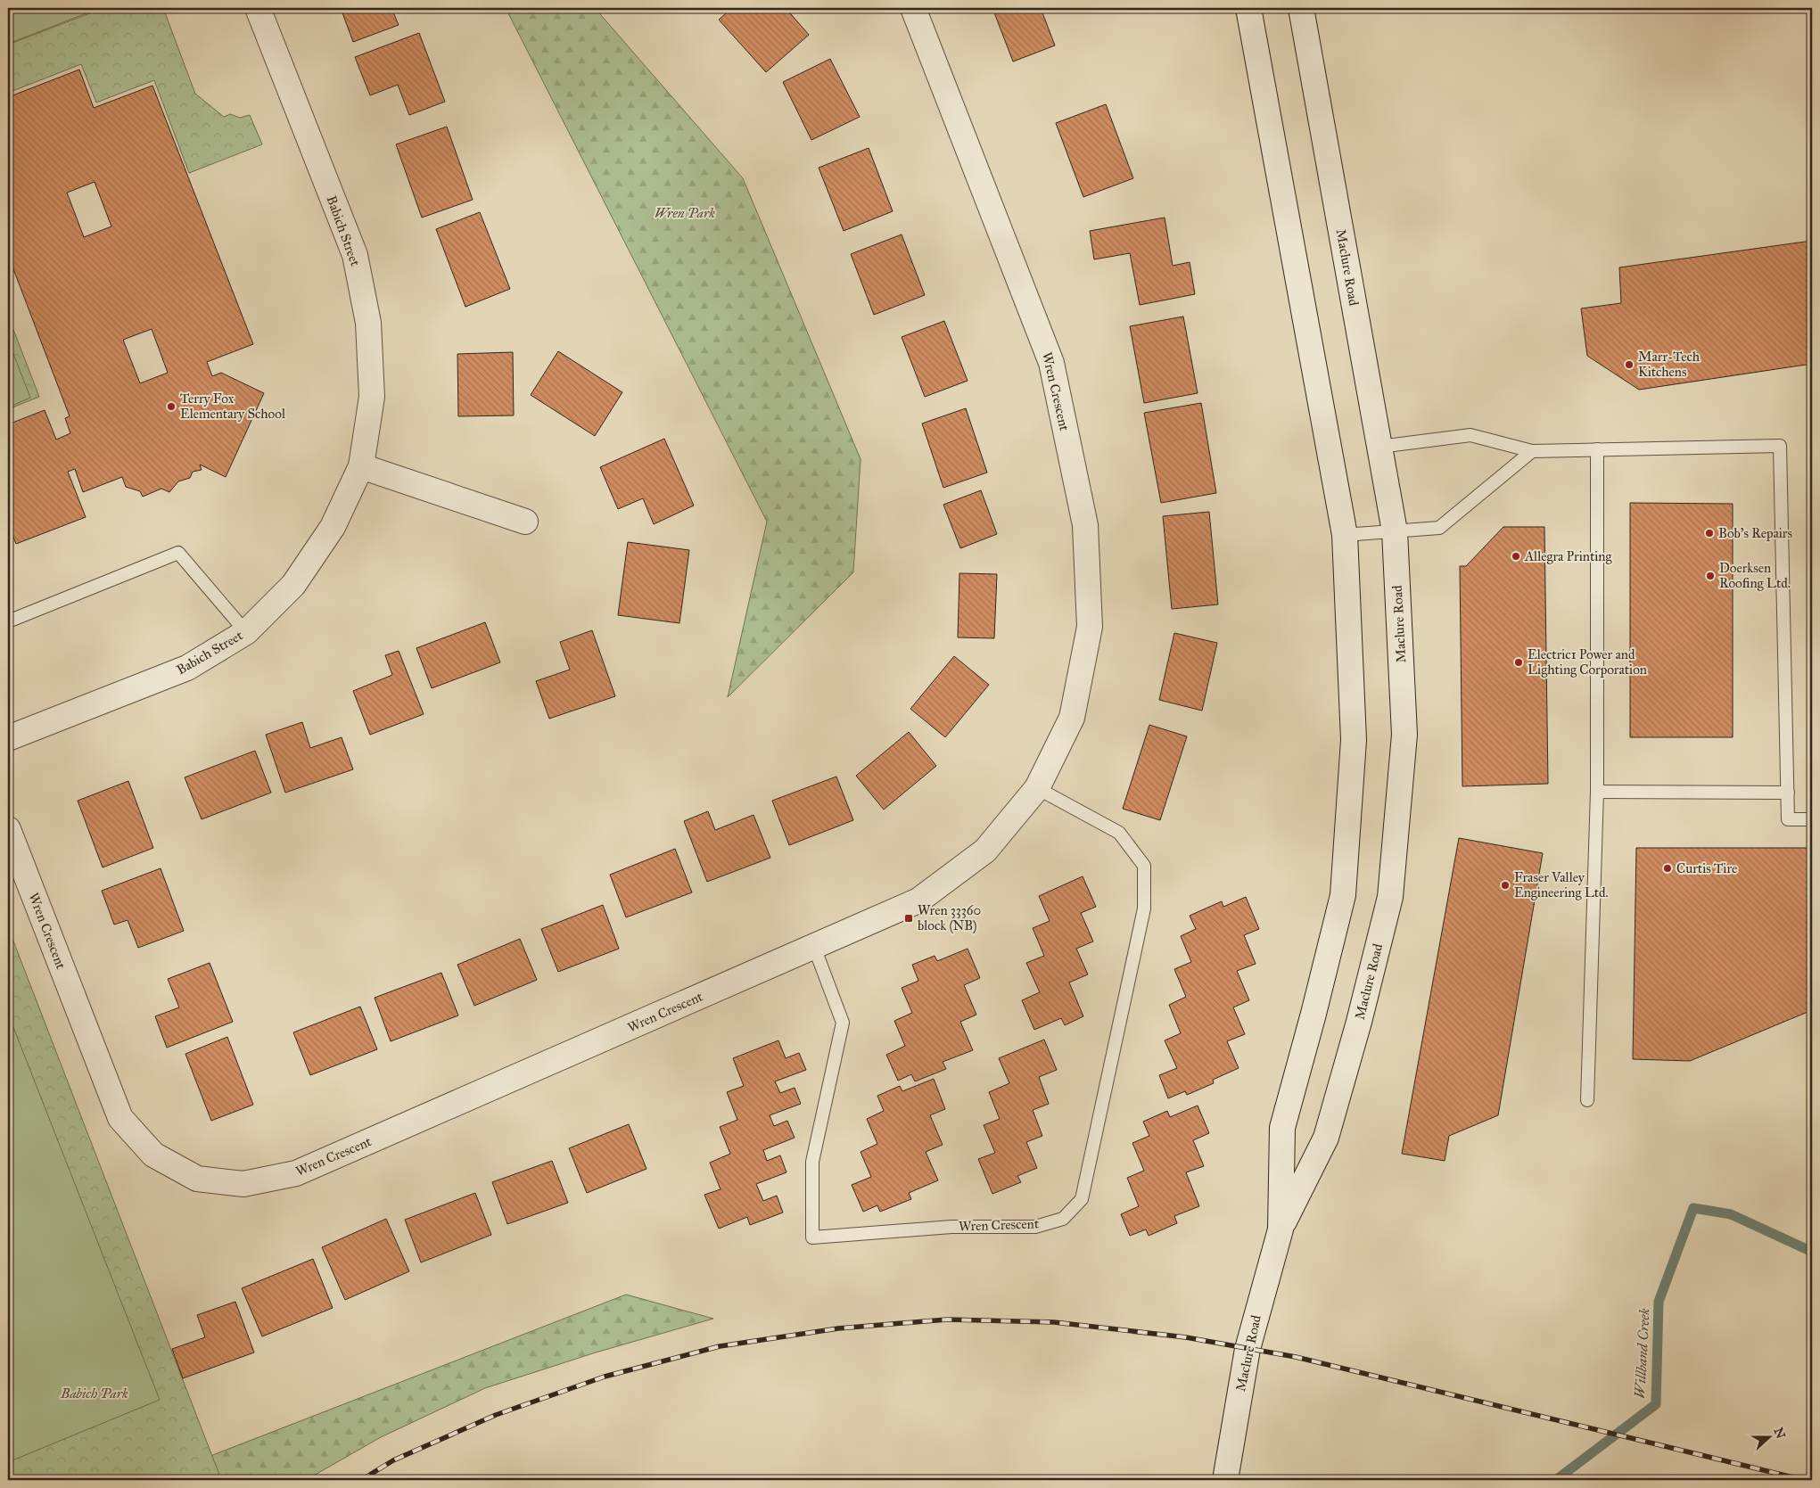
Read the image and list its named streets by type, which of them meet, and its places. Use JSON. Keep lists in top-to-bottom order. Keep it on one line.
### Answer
{"streets":{"street":["Babich Street","Maclure Road","Wren Crescent"]},"water":["Willband Creek"],"parks":["Wren Park","Babich Park"],"places":{"other":["Marr-Tech Kitchens","Terry Fox Elementary School","Bob's Repairs","Allegra Printing","Doerksen Roofing Ltd.","Electric1 Power and Lighting Corporation","Curtis Tire","Fraser Valley Engineering Ltd."],"transit":["Wren 33360 block (NB)"]},"north":"right"}
